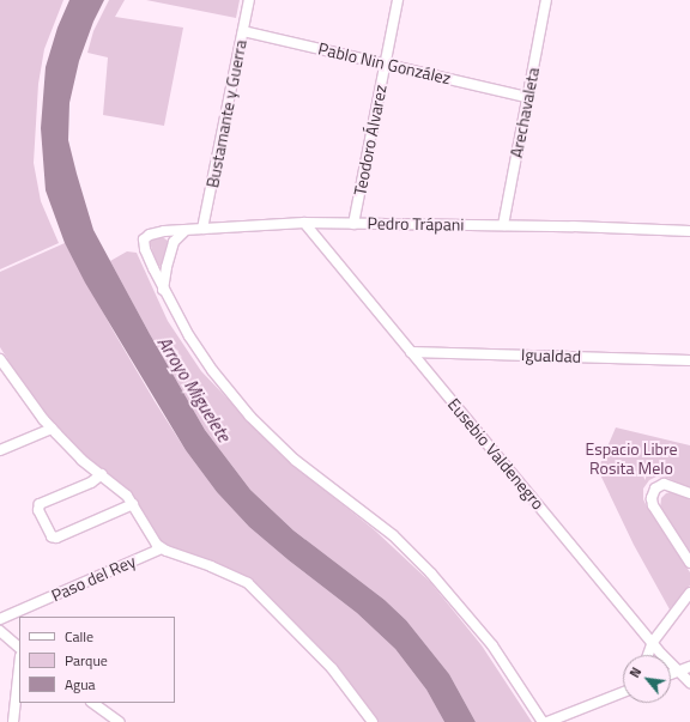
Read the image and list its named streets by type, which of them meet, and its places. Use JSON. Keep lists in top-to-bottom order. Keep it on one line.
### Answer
{"streets":{"street":["Pablo Nin González","Arechavaleta","Bustamante y Guerra","Teodoro Álvarez","Pedro Trápani","Igualdad","Eusebio Valdenegro","Paso del Rey"]},"crossings":[["Pablo Nin González","Arechavaleta"],["Pablo Nin González","Bustamante y Guerra"],["Pablo Nin González","Teodoro Álvarez"],["Arechavaleta","Pedro Trápani"],["Bustamante y Guerra","Pedro Trápani"],["Teodoro Álvarez","Pedro Trápani"],["Pedro Trápani","Eusebio Valdenegro"],["Igualdad","Eusebio Valdenegro"]],"water":["Arroyo Miguelete"],"parks":["Espacio Libre Rosita Melo"],"legend":["Calle","Parque","Agua"],"north":"top left"}
